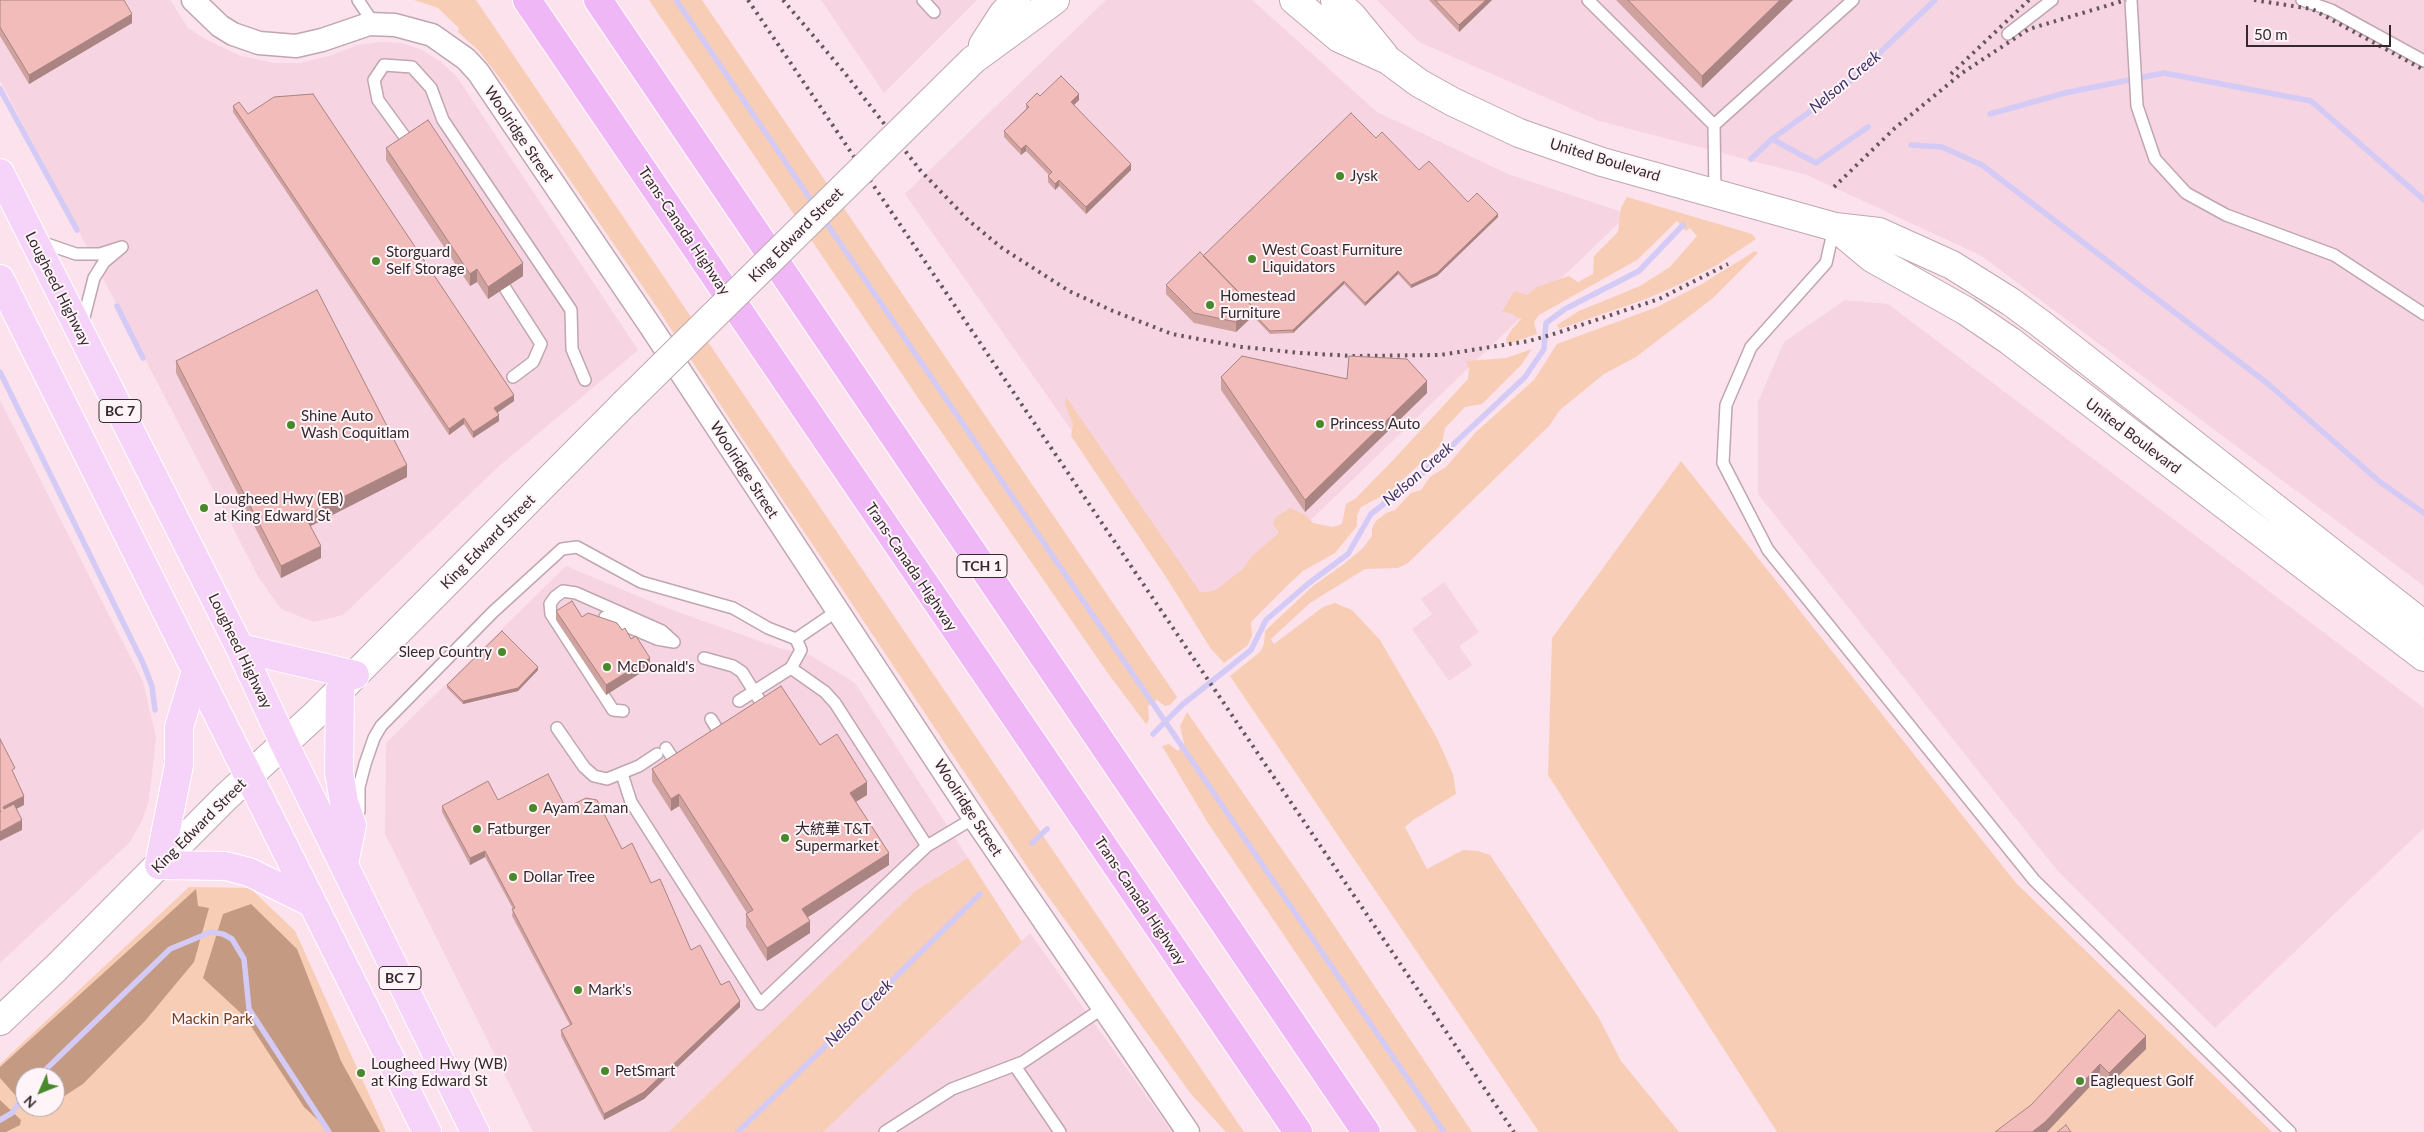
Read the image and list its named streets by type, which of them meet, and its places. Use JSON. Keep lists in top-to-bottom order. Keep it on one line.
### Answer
{"streets":{"highway":["Trans-Canada Highway","TCH 1"],"main road":["Lougheed Highway","BC 7"],"street":["Woolridge Street","United Boulevard","King Edward Street"]},"crossings":[["King Edward Street","Lougheed Highway"],["King Edward Street","BC 7"]],"water":["Nelson Creek"],"parks":["Mackin Park"],"places":["Jysk","West Coast Furniture Liquidators","Storguard Self Storage","Homestead Furniture","Princess Auto","Shine Auto Wash Coquitlam","Lougheed Hwy (EB) at King Edward St","Sleep Country","McDonald's","Ayam Zaman","Fatburger","大統華 T&T Supermarket","Dollar Tree","Mark's","PetSmart","Lougheed Hwy (WB) at King Edward St","Eaglequest Golf"],"scale_bar":"50 m","north":"bottom left"}
